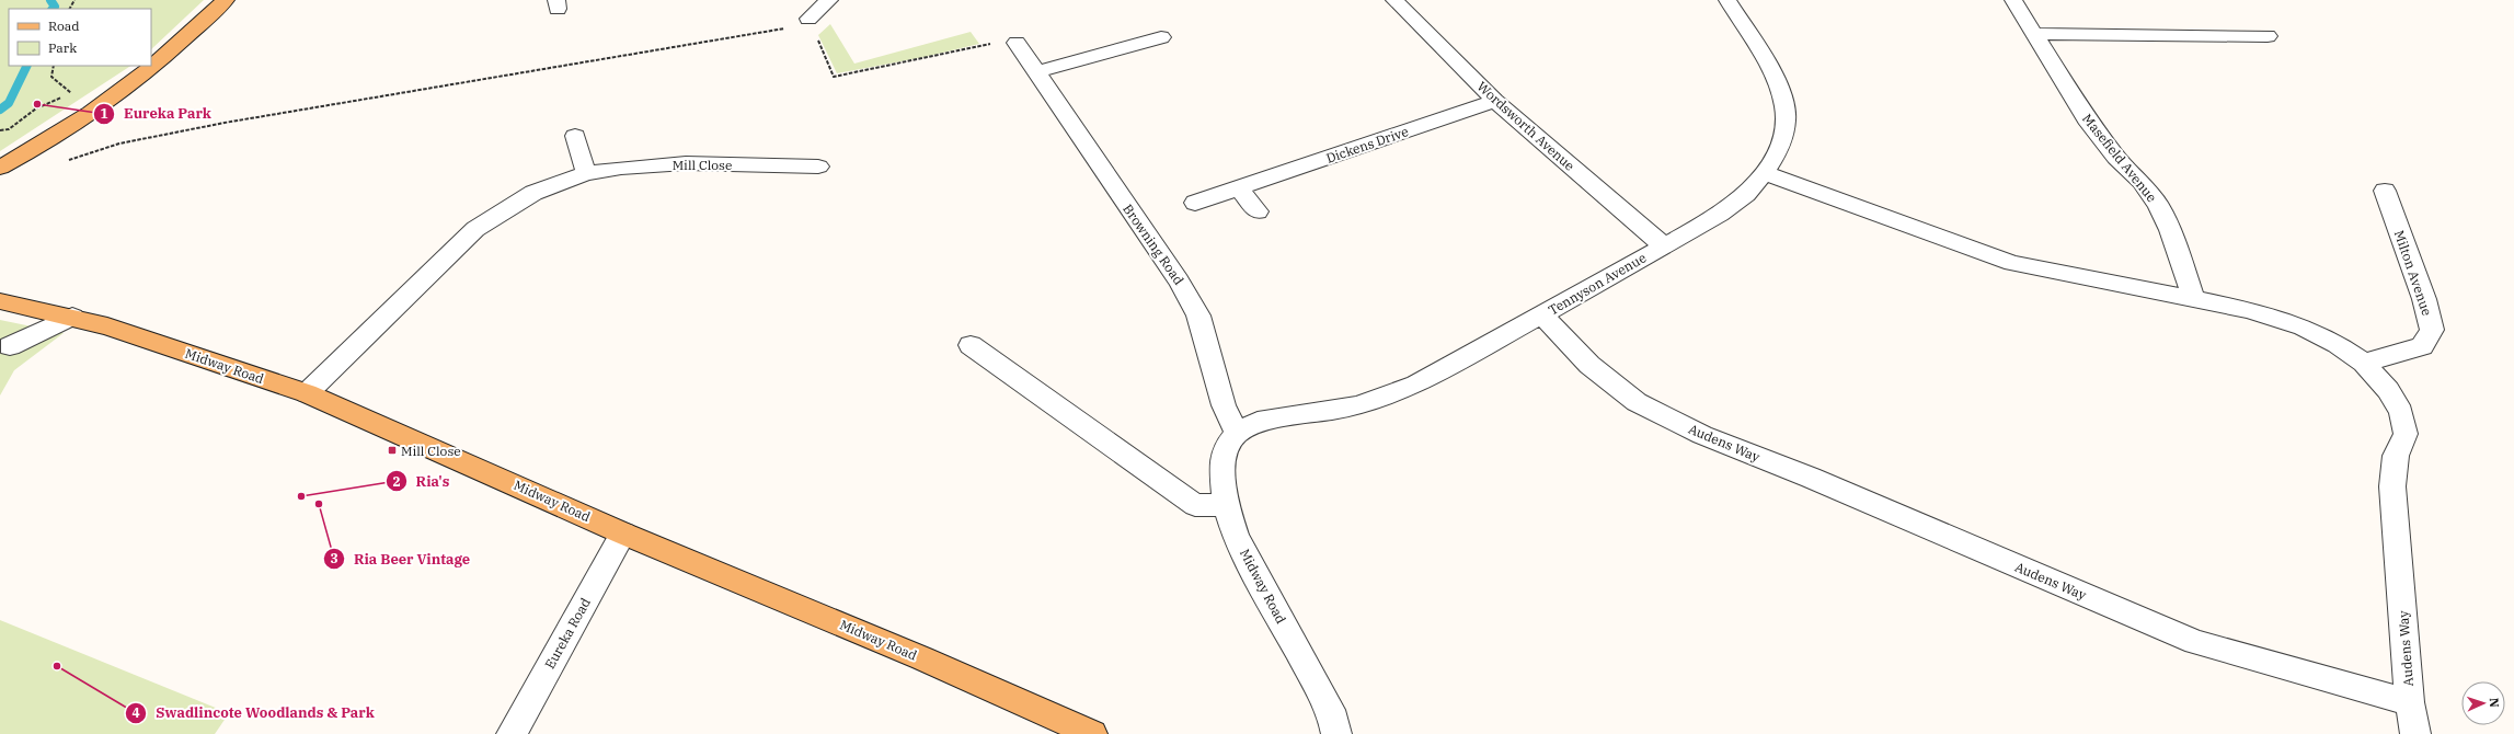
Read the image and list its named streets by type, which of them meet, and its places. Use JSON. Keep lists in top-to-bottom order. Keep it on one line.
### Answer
{"streets":{"main road":["Midway Road"],"street":["Wordsworth Avenue","Dickens Drive","Masefield Avenue","Mill Close","Browning Road","Milton Avenue","Tennyson Avenue","Audens Way","Eureka Road"]},"crossings":[["Wordsworth Avenue","Dickens Drive"],["Wordsworth Avenue","Tennyson Avenue"],["Masefield Avenue","Audens Way"],["Mill Close","Midway Road"],["Browning Road","Tennyson Avenue"],["Browning Road","Midway Road"],["Milton Avenue","Audens Way"],["Tennyson Avenue","Midway Road"],["Tennyson Avenue","Audens Way"],["Midway Road","Eureka Road"]],"places":{"other":["Eureka Park","Ria's","Ria Beer Vintage","Swadlincote Woodlands & Park"],"transit":["Mill Close"]},"legend":["Road","Park"],"north":"right"}
